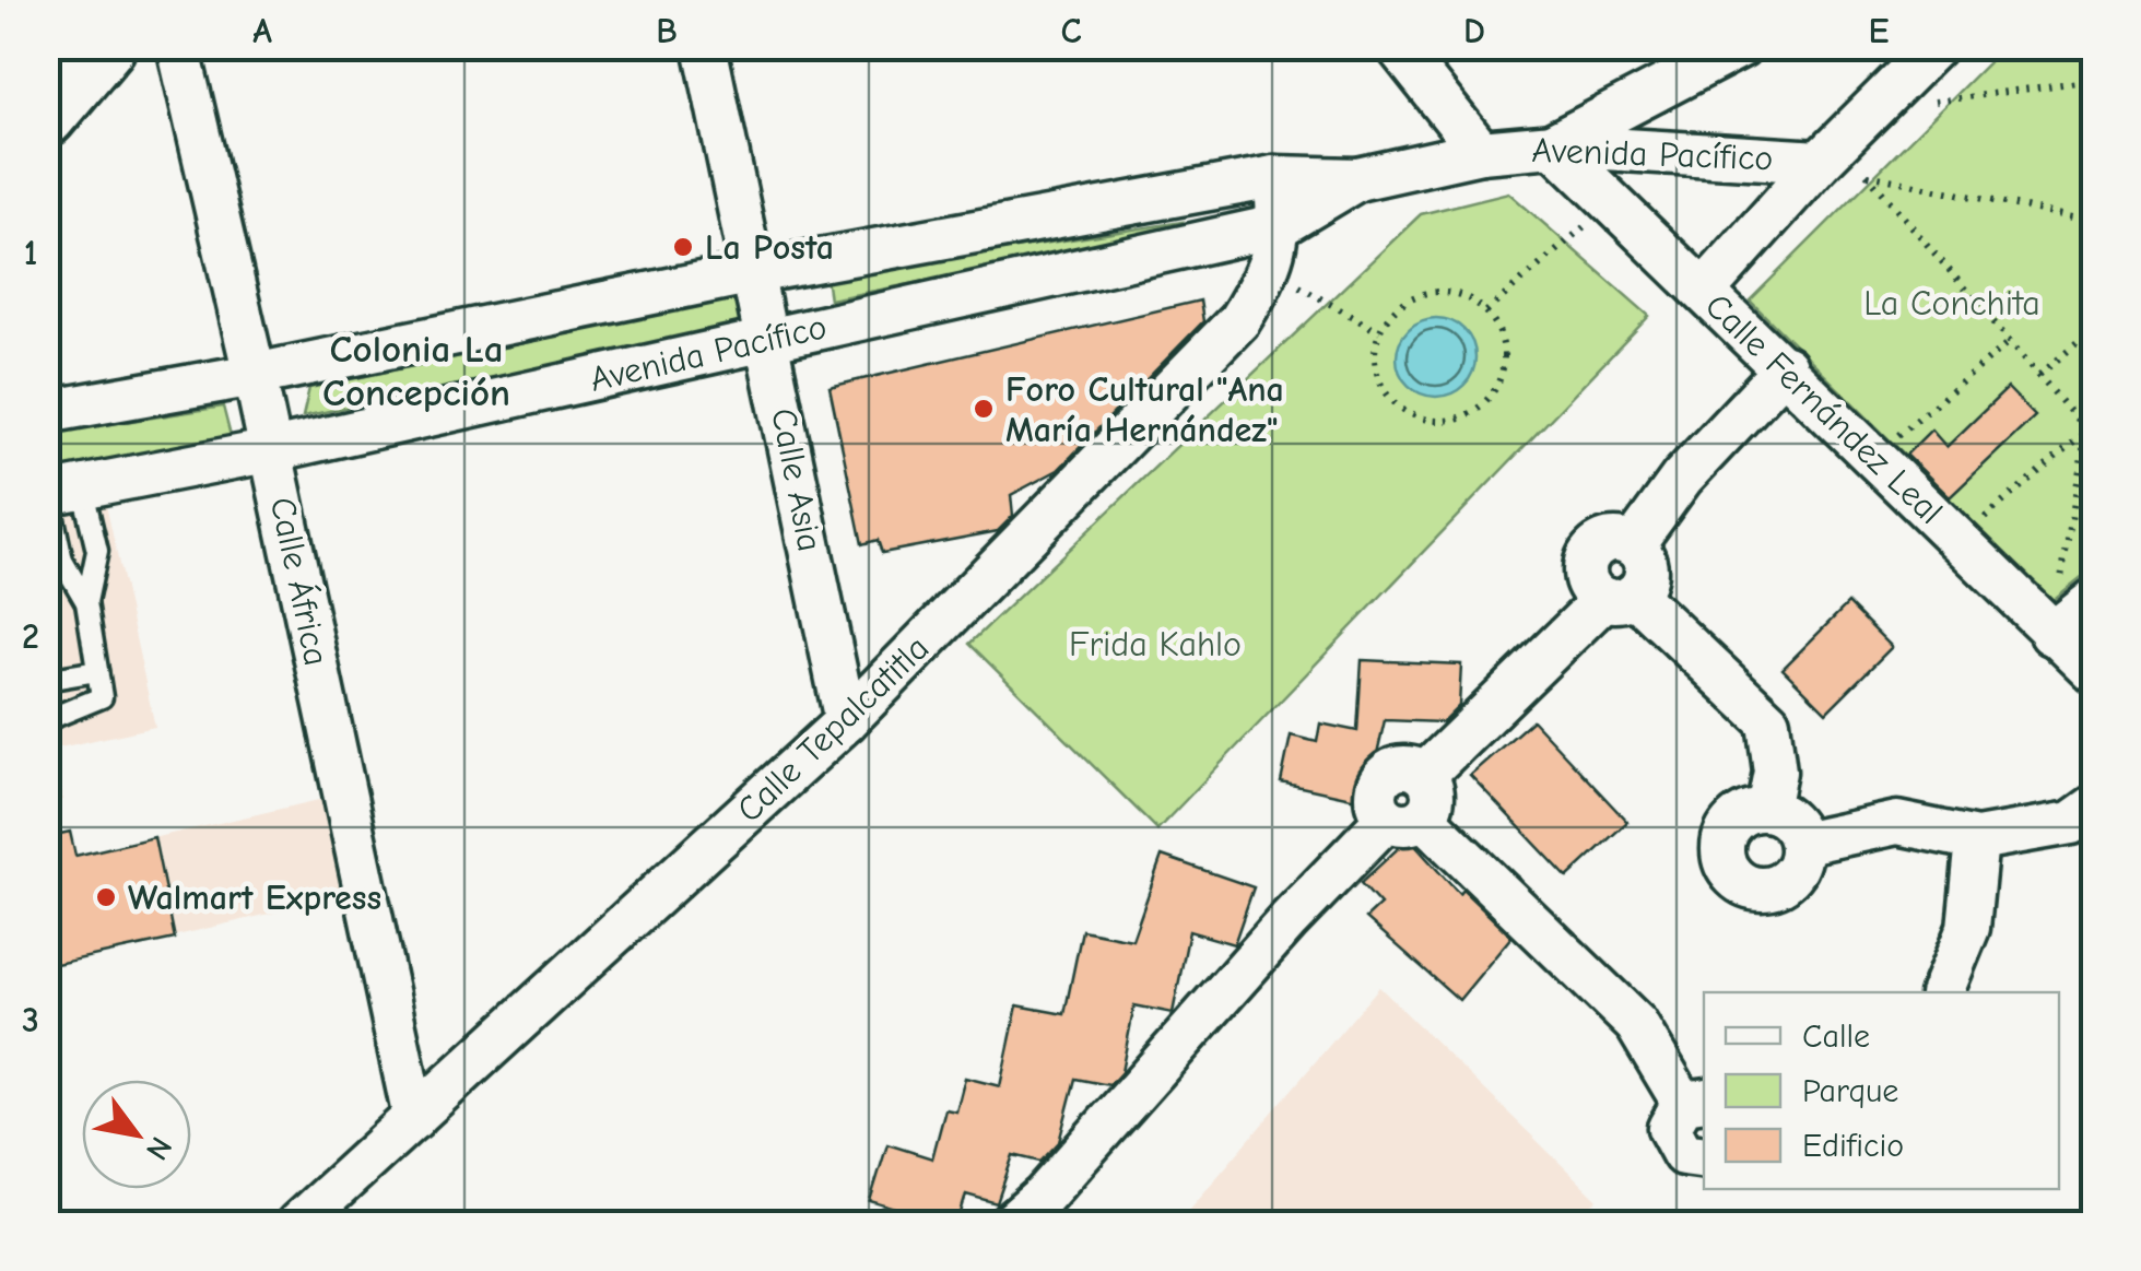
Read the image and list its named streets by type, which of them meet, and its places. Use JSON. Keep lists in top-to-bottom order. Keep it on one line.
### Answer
{"streets":{"street":["Avenida Pacífico","Calle Fernández Leal","Calle Asia","Calle África","Calle Tepalcatitla"]},"crossings":[["Avenida Pacífico","Calle Fernández Leal"],["Avenida Pacífico","Calle Asia"],["Avenida Pacífico","Calle África"],["Avenida Pacífico","Calle Tepalcatitla"],["Calle Asia","Calle Tepalcatitla"],["Calle África","Calle Tepalcatitla"]],"districts":["Colonia La Concepción"],"parks":["La Conchita","Frida Kahlo"],"places":["La Posta","Foro Cultural \"Ana María Hernández\"","Walmart Express"],"legend":["Calle","Parque","Edificio"],"north":"bottom right","grid":{"columns":["A","B","C","D","E"],"rows":["1","2","3"]}}
